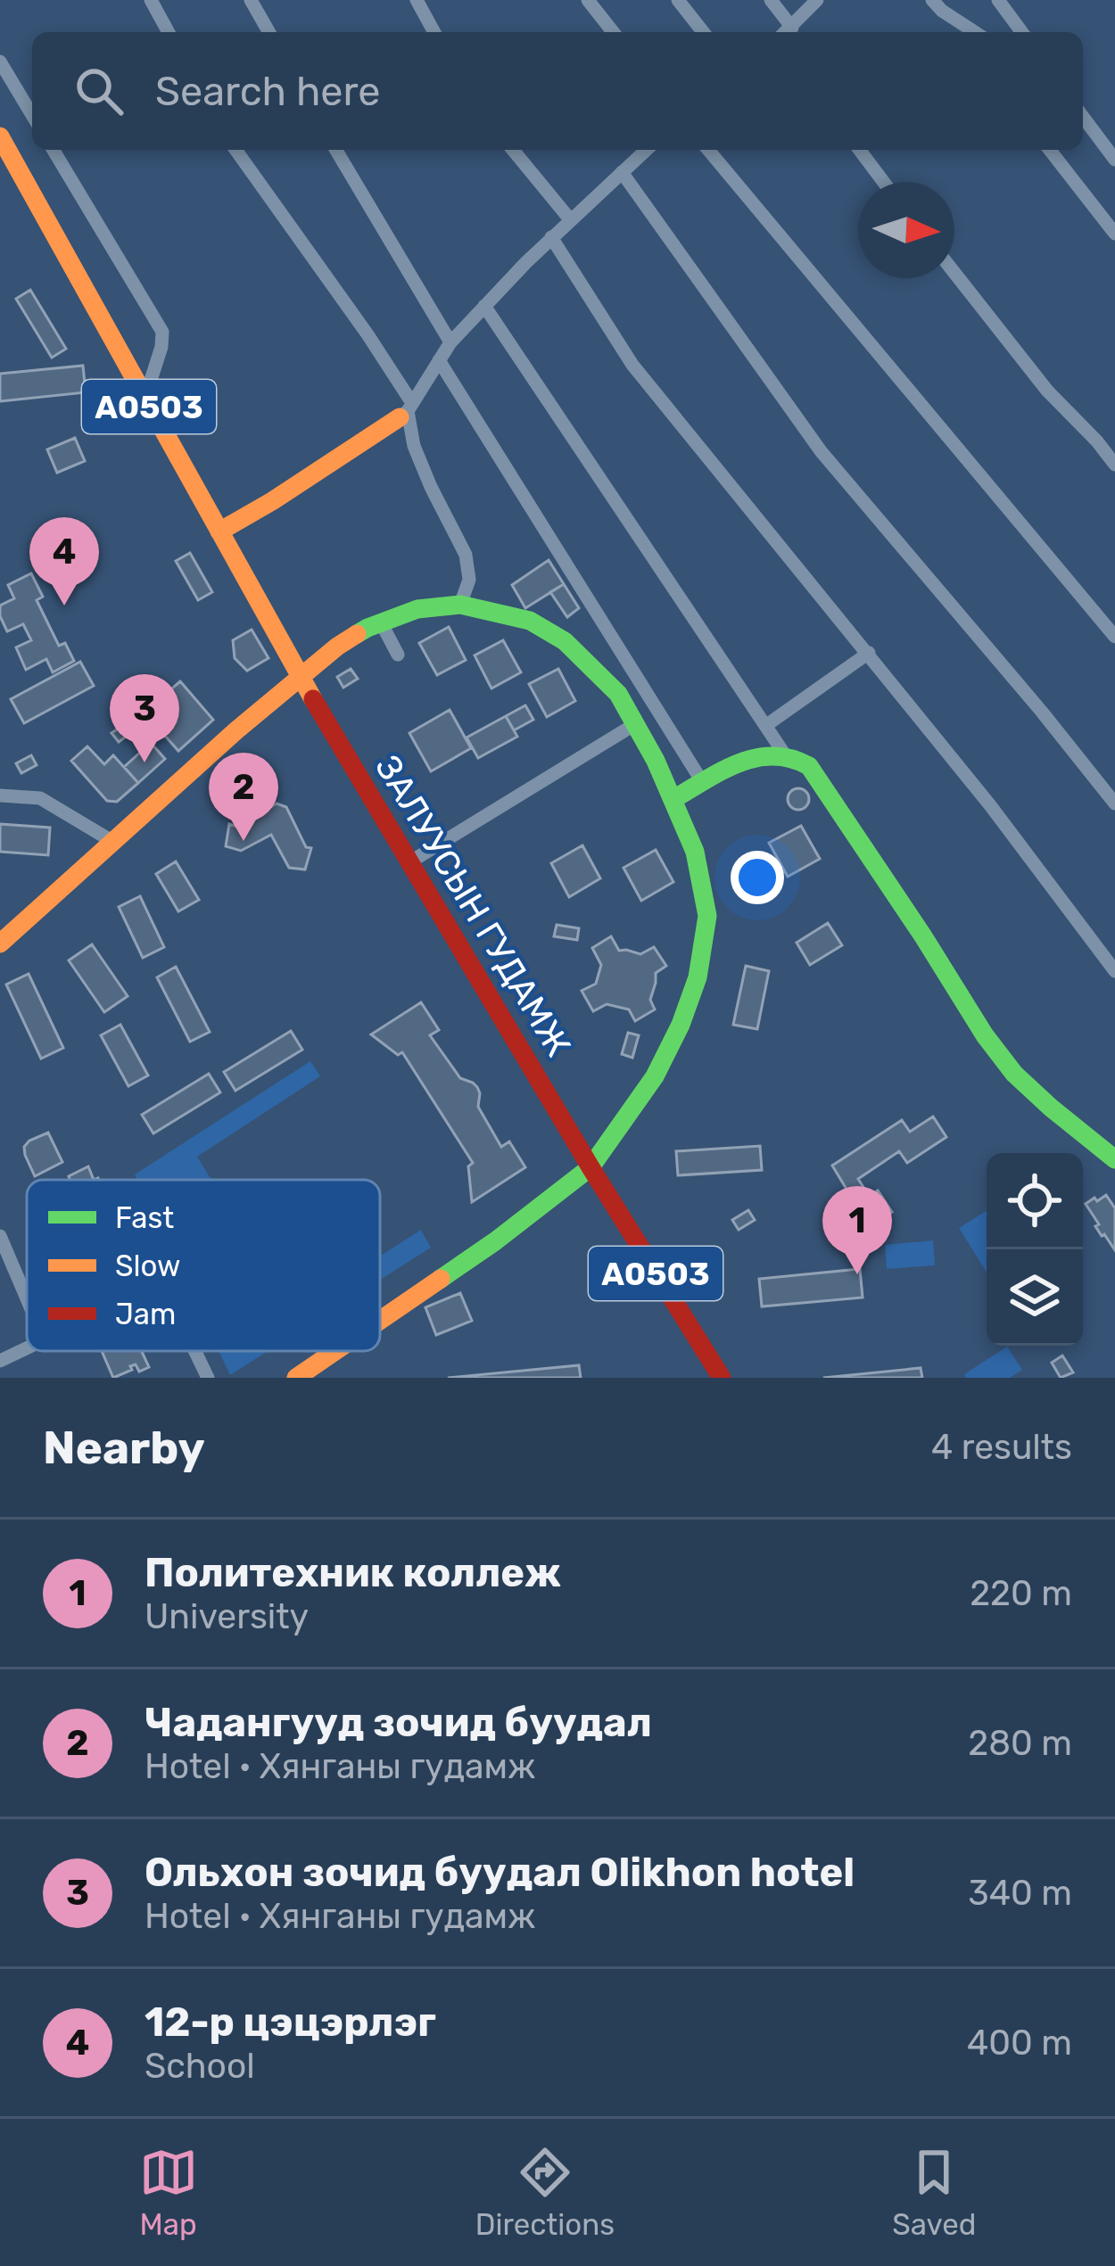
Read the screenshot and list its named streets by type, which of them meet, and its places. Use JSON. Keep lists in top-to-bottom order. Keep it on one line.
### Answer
{"streets":{"main road":["A0503","ЗАЛУУСЫН ГУДАМЖ"]},"crossings":[["A0503","ЗАЛУУСЫН ГУДАМЖ"]],"legend":["Fast","Slow","Jam"],"north":"right","page":{"search":"Search here","pins":["4","3","2","1"],"heading":["Nearby","4 results"],"list":[{"mark":"1","name":"Политехник коллеж","note":"University","value":"220 m"},{"mark":"2","name":"Чадангууд зочид буудал","note":"Hotel · Хянганы гудамж","value":"280 m"},{"mark":"3","name":"Ольхон зочид буудал Olikhon hotel","note":"Hotel · Хянганы гудамж","value":"340 m"},{"mark":"4","name":"12-р цэцэрлэг","note":"School","value":"400 m"}],"nav":["Map","Directions","Saved"]}}
